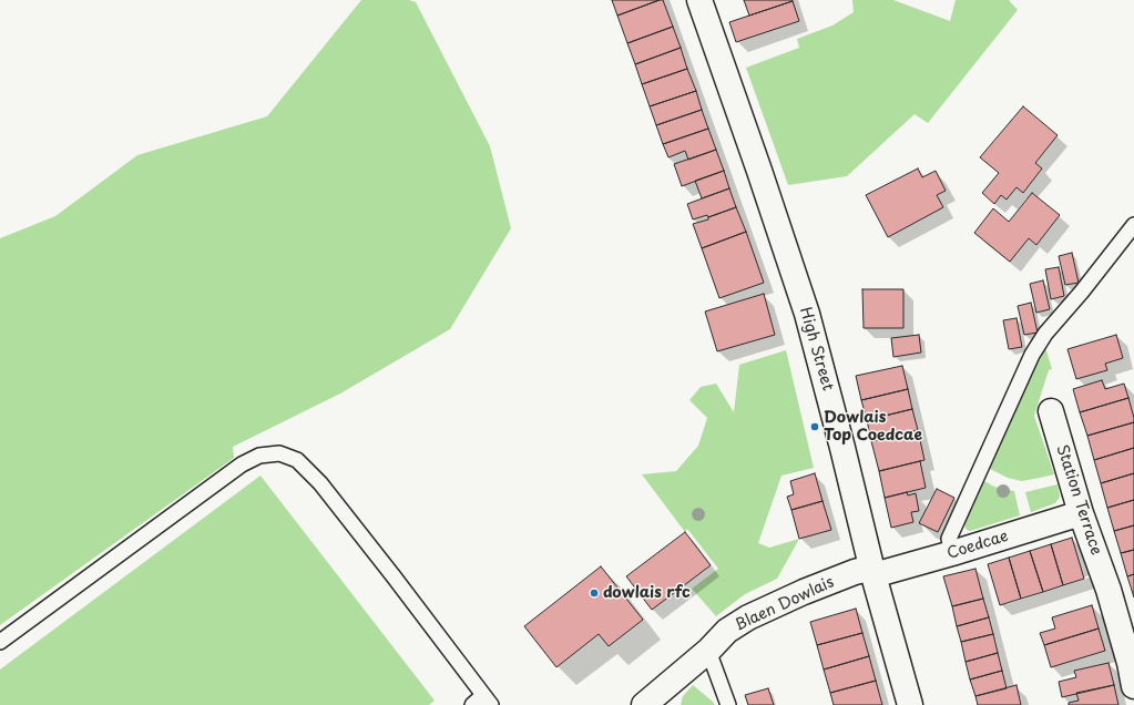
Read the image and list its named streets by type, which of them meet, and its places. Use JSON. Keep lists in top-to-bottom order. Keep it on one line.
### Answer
{"streets":{"street":["High Street","Station Terrace","Coedcae","Blaen Dowlais"]},"crossings":[["High Street","Coedcae"],["High Street","Blaen Dowlais"],["Station Terrace","Coedcae"],["Coedcae","Blaen Dowlais"]],"places":["Dowlais Top Coedcae","dowlais rfc"]}
